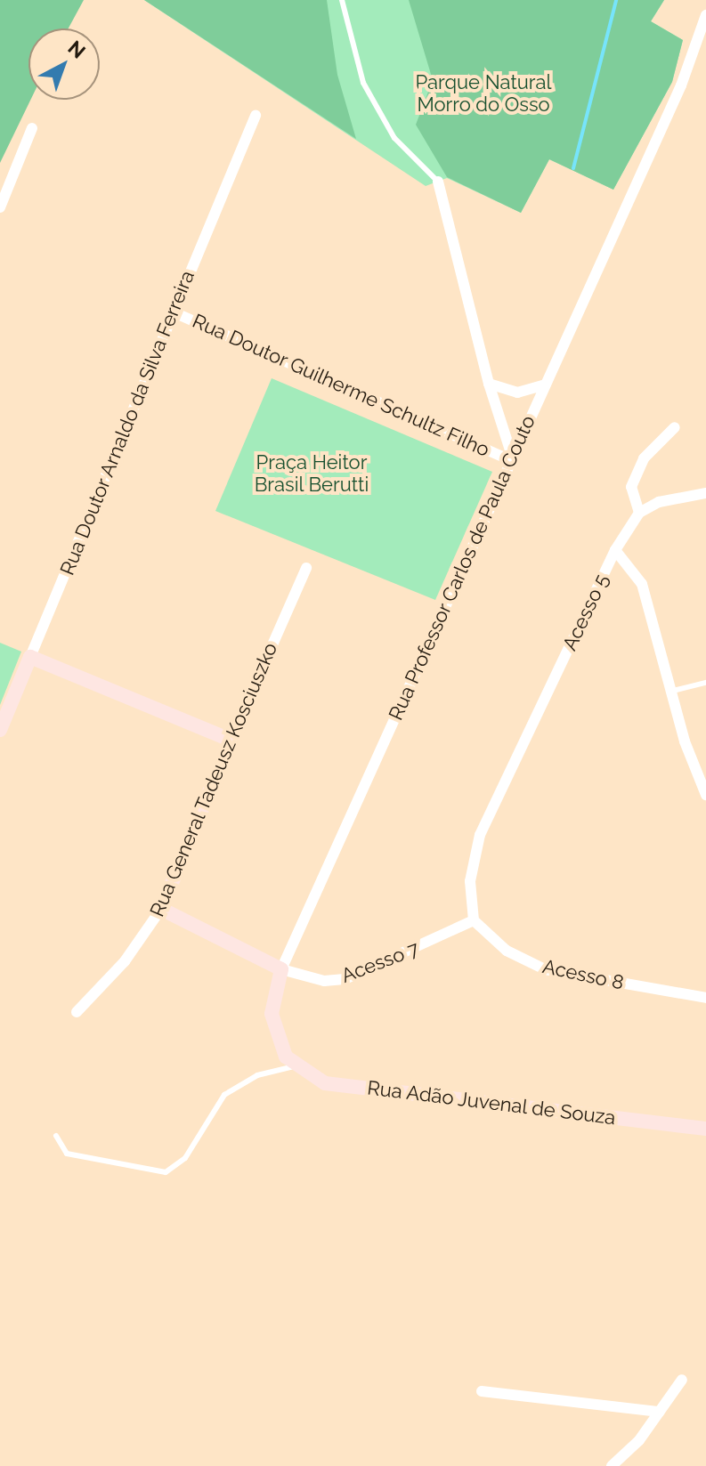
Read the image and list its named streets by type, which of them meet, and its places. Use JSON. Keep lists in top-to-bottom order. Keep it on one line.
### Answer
{"streets":{"street":["Rua Doutor Guilherme Schultz Filho","Rua Doutor Arnaldo da Silva Ferreira","Rua Professor Carlos de Paula Couto","Acesso 5","Rua General Tadeusz Kosciuszko","Acesso 7","Acesso 8","Rua Adão Juvenal de Souza"]},"crossings":[["Rua Doutor Guilherme Schultz Filho","Rua Doutor Arnaldo da Silva Ferreira"],["Rua Doutor Guilherme Schultz Filho","Rua Professor Carlos de Paula Couto"],["Rua Professor Carlos de Paula Couto","Acesso 7"],["Rua Professor Carlos de Paula Couto","Rua Adão Juvenal de Souza"],["Acesso 5","Acesso 7"],["Acesso 5","Acesso 8"],["Acesso 7","Acesso 8"]],"parks":["Parque Natural Morro do Osso","Praça Heitor Brasil Berutti"],"north":"top right"}
